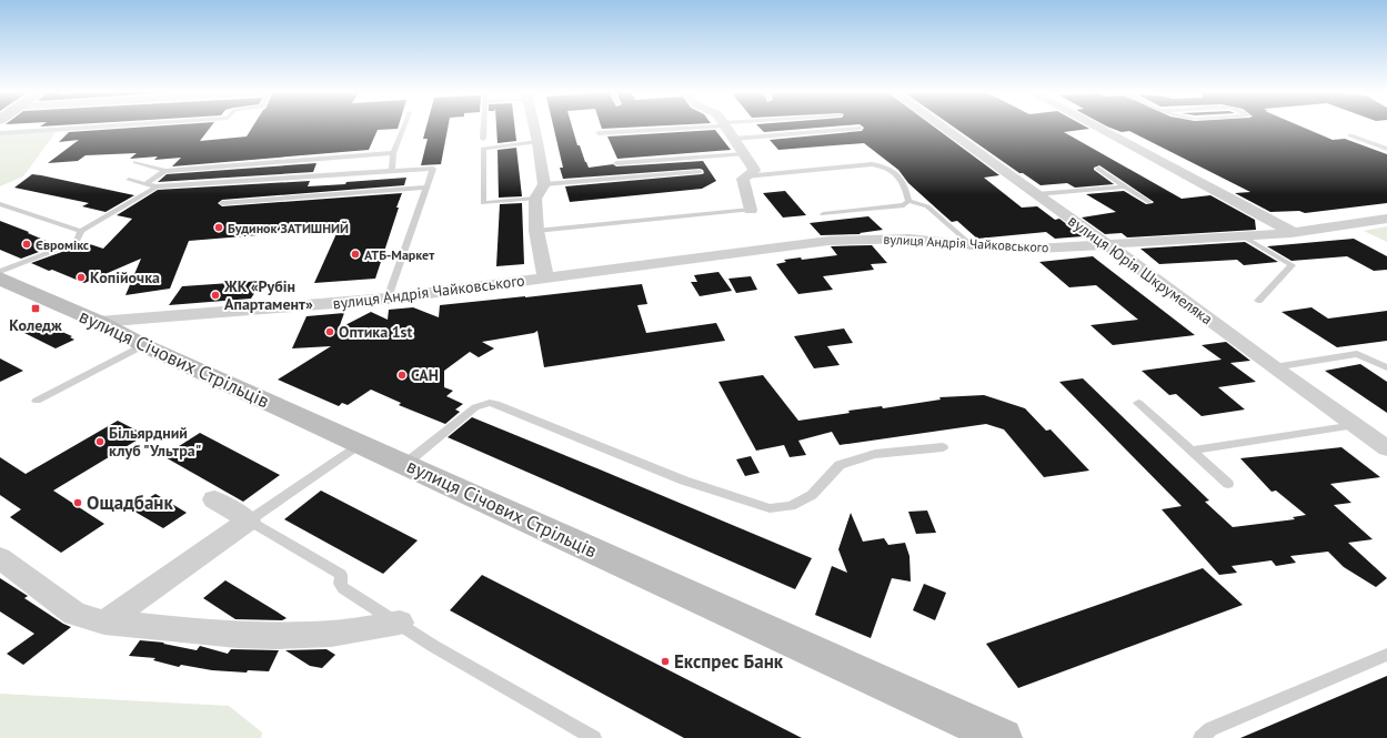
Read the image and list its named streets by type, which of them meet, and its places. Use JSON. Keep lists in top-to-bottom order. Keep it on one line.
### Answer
{"streets":{"street":["вулиця Андрія Чайковського","вулиця Юрія Шкрумеляка","вулиця Січових Стрільців"]},"crossings":[["вулиця Андрія Чайковського","вулиця Юрія Шкрумеляка"],["вулиця Андрія Чайковського","вулиця Січових Стрільців"]],"places":{"other":["Будинок ЗАТИШНИЙ","Євромікс","АТБ-Маркет","Копійочка","ЖК «Рубін Апартамент»","Оптика 1st","САН","Більярдний клуб \"Ультра\"","Ощадбанк","Експрес Банк"],"transit":["Коледж"]}}
